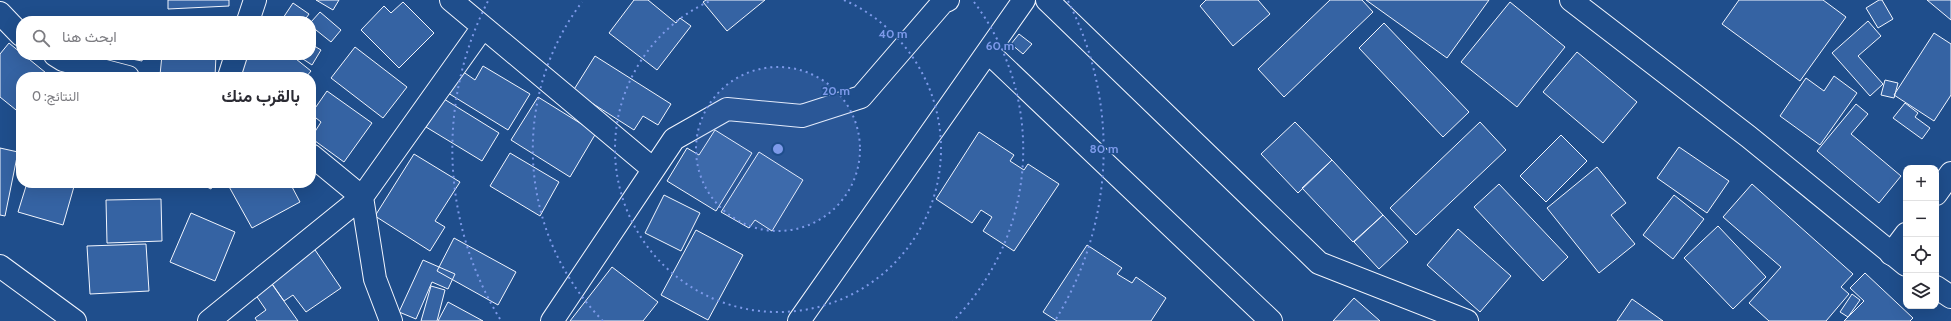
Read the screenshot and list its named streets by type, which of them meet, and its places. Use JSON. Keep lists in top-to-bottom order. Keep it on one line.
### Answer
{"page":{"search":"ابحث هنا","heading":["بالقرب منك","النتائج: 0"],"map_buttons":["+","−"]},"rings":["40 m","60 m","20 m","80 m"]}
